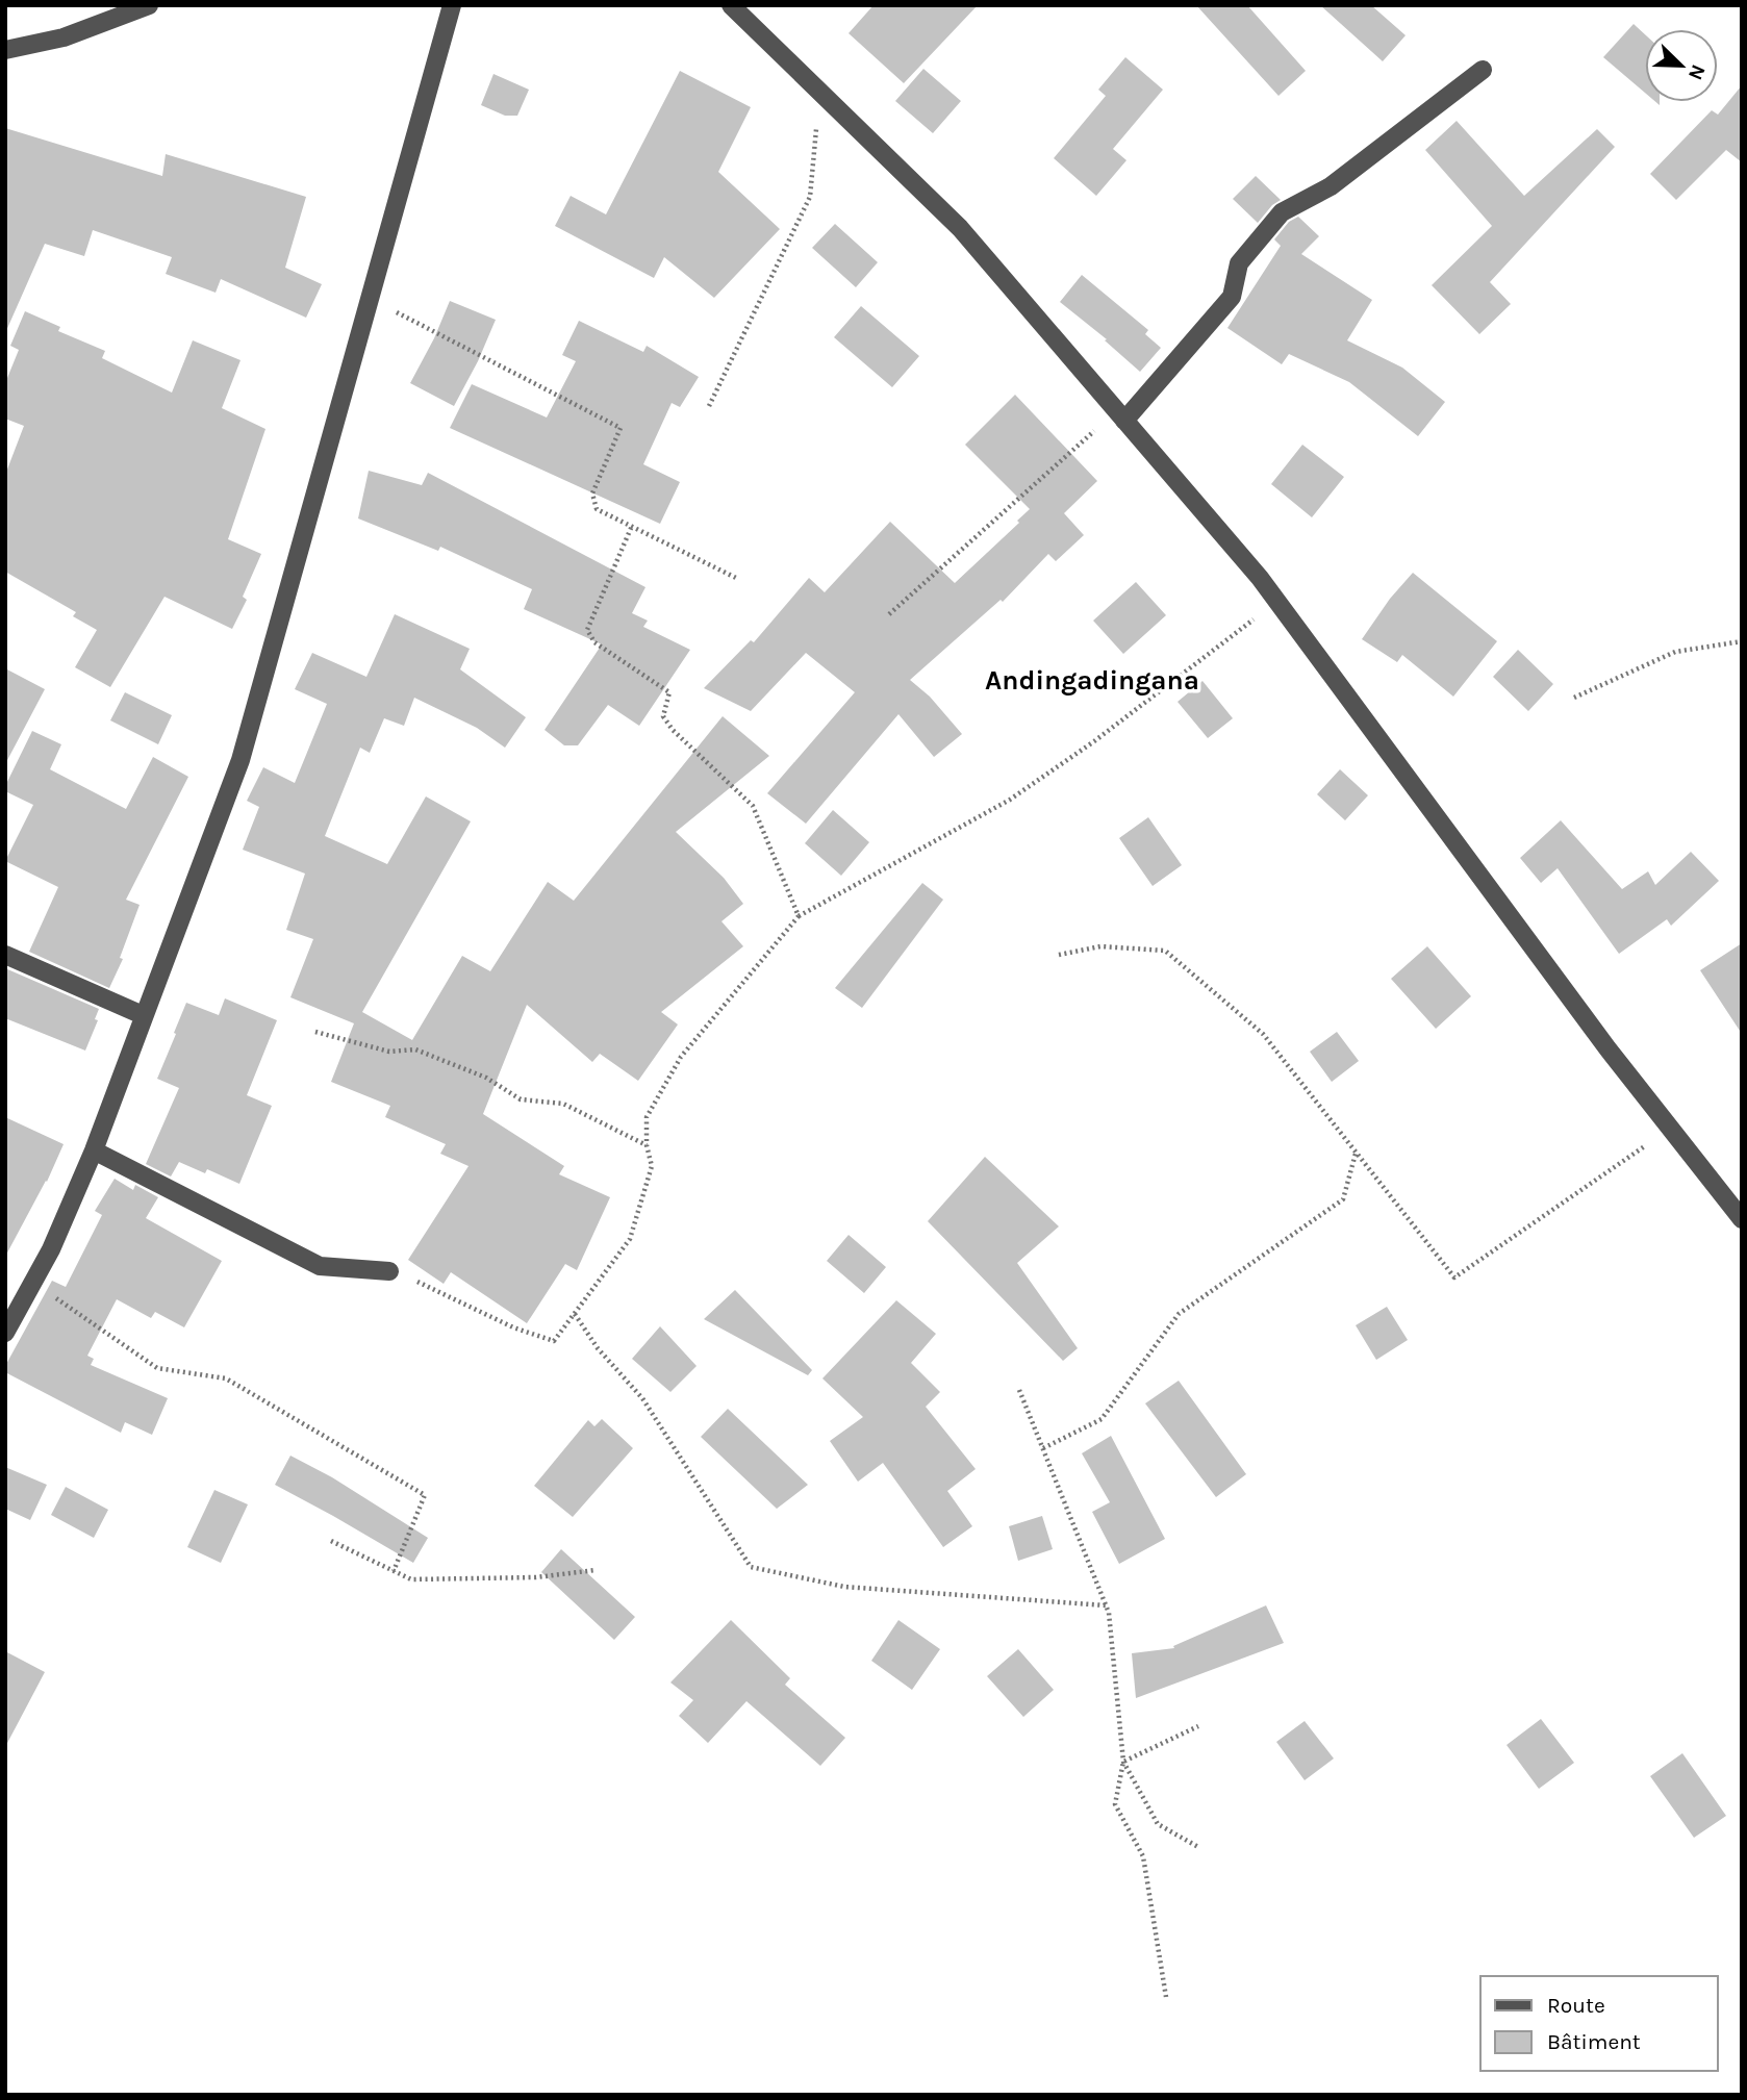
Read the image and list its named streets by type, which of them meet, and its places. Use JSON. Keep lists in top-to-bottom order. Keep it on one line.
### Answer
{"districts":["Andingadingana"],"legend":["Route","Bâtiment"],"north":"bottom right"}
